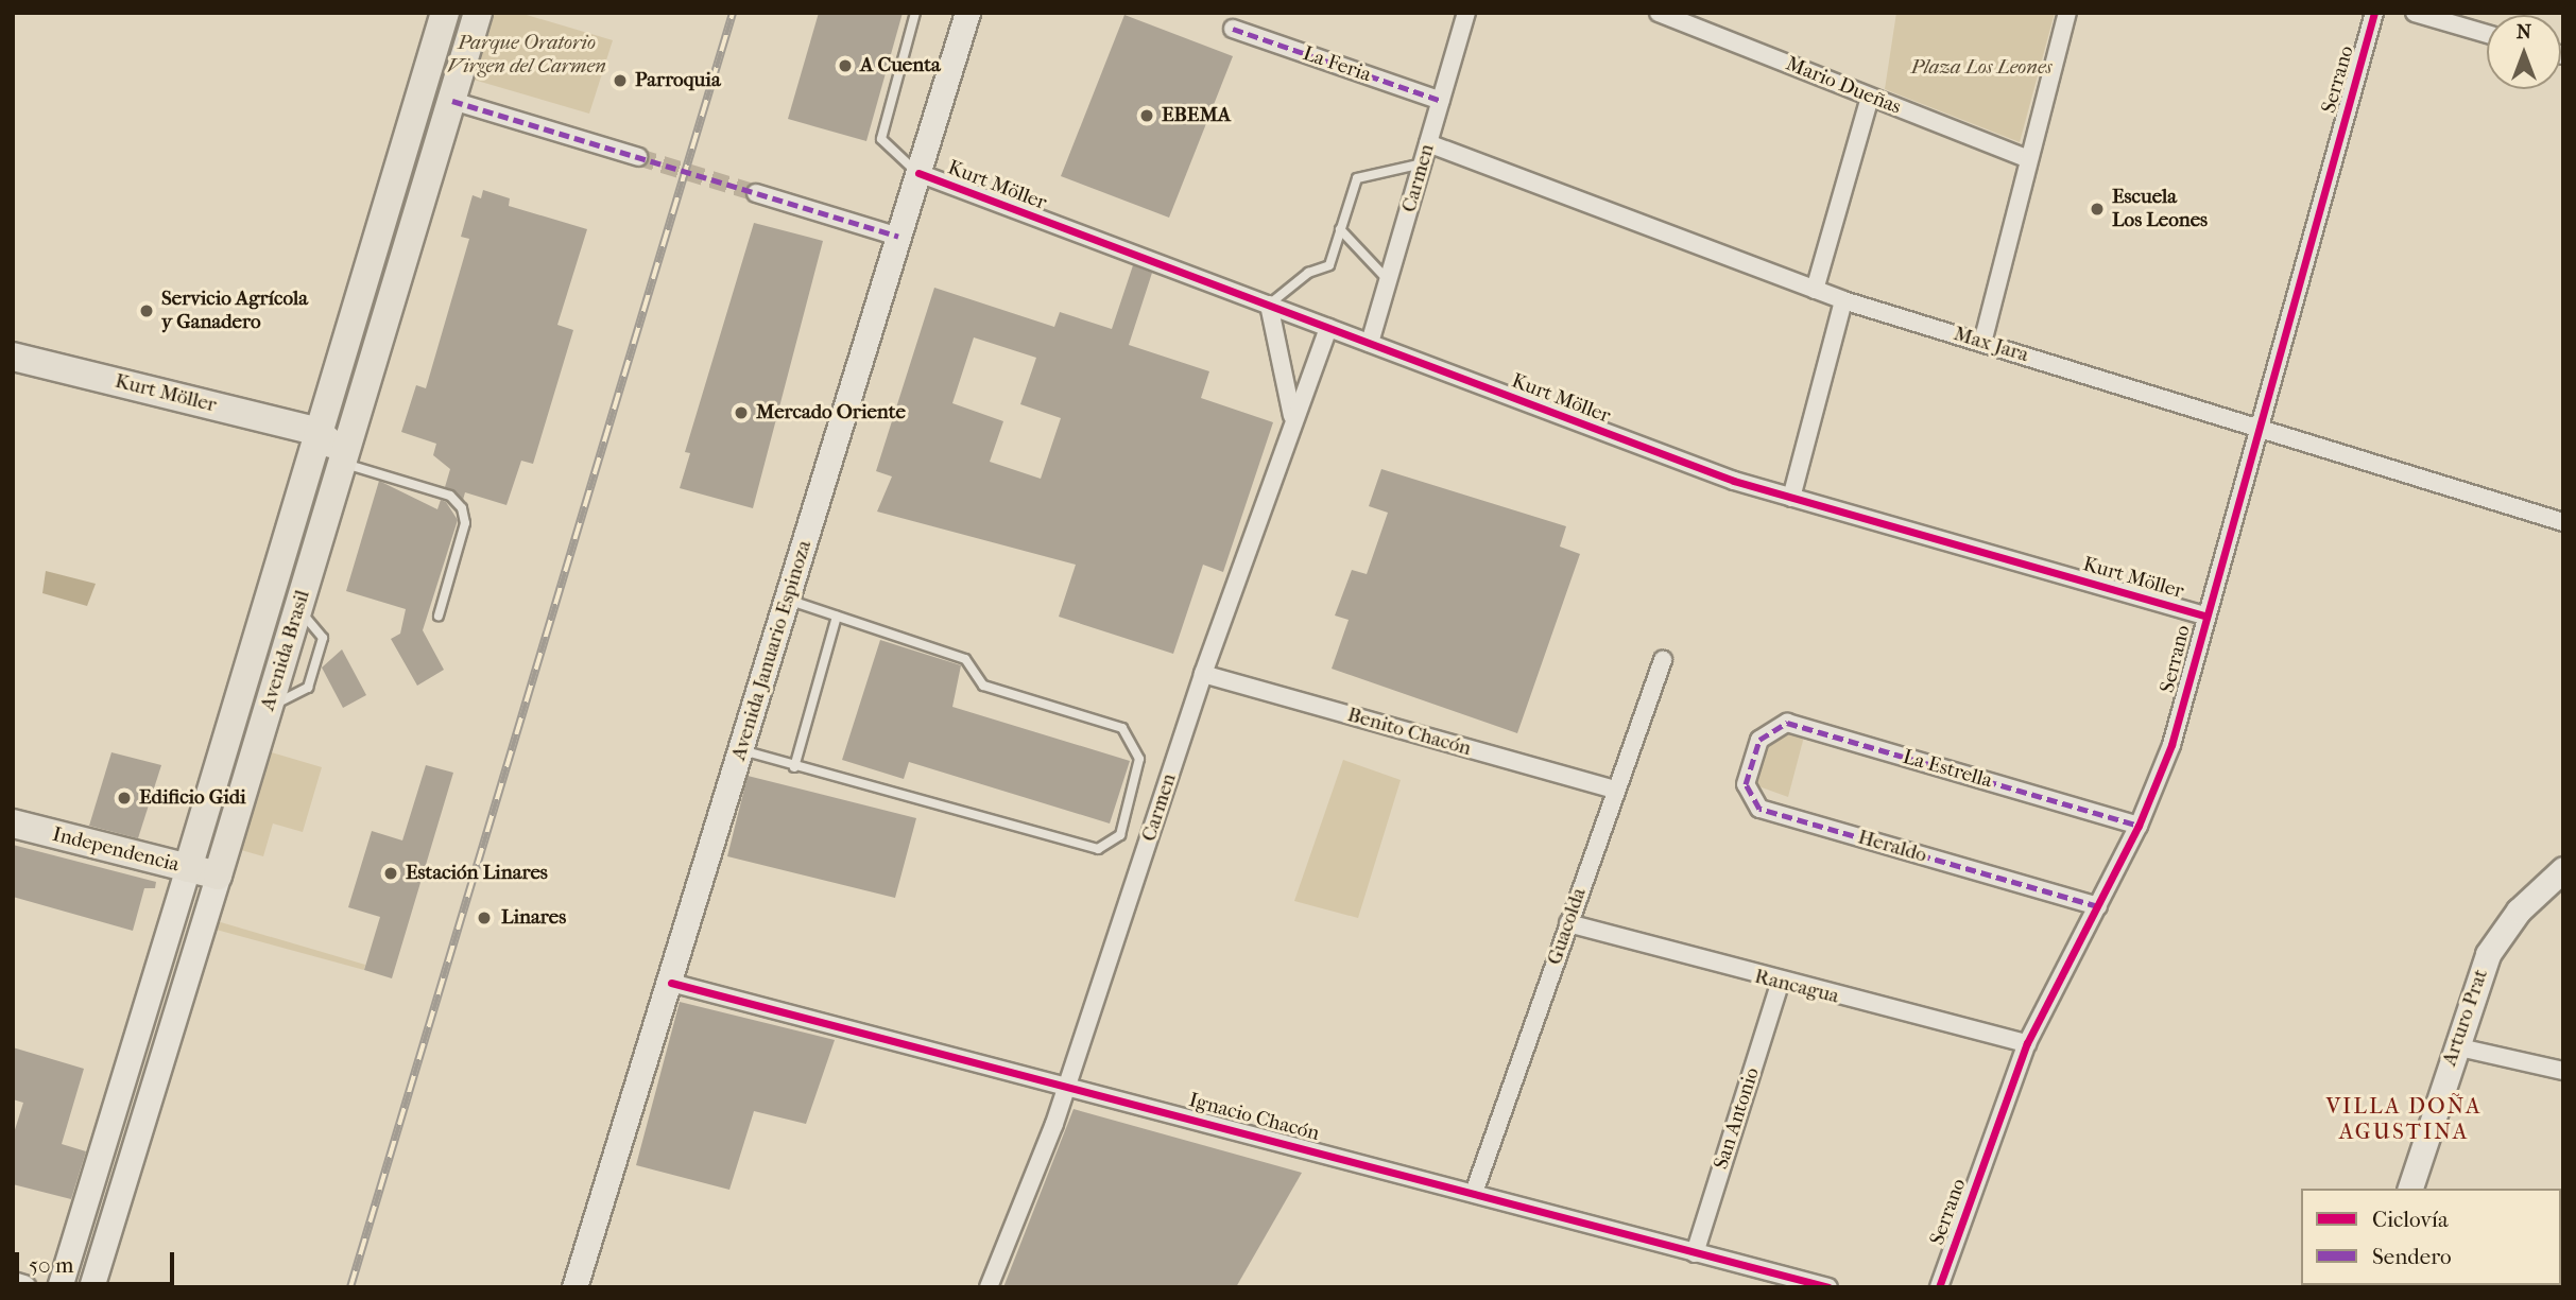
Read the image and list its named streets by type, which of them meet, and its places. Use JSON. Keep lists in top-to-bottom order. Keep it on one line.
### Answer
{"streets":{"main road":["Kurt Möller","Avenida Brasil","Avenida Januario Espinoza","Independencia","Arturo Prat"],"street":["La Feria","Serrano","Mario Dueñas","Carmen","Max Jara","Benito Chacón","La Estrella","Heraldo","Guacolda","Rancagua","Ignacio Chacón","San Antonio"]},"crossings":[["La Feria","Carmen"],["Serrano","Kurt Möller"],["Serrano","Max Jara"],["Serrano","La Estrella"],["Serrano","Heraldo"],["Serrano","Rancagua"],["Carmen","Kurt Möller"],["Carmen","Max Jara"],["Carmen","Benito Chacón"],["Carmen","Ignacio Chacón"],["Kurt Möller","Avenida Brasil"],["Kurt Möller","Avenida Januario Espinoza"],["Avenida Brasil","Independencia"],["Avenida Januario Espinoza","Ignacio Chacón"],["Benito Chacón","Guacolda"],["La Estrella","Heraldo"],["Guacolda","Rancagua"],["Guacolda","Ignacio Chacón"],["Rancagua","San Antonio"],["Ignacio Chacón","San Antonio"]],"districts":["VILLA DOÑA AGUSTINA"],"parks":["Parque Oratorio Virgen del Carmen","Plaza Los Leones"],"places":["A Cuenta","Parroquia","EBEMA","Escuela Los Leones","Servicio Agrícola y Ganadero","Mercado Oriente","Edificio Gidi","Estación Linares","Linares"],"legend":["Ciclovía","Sendero"],"scale_bar":"50 m","north":"top"}
